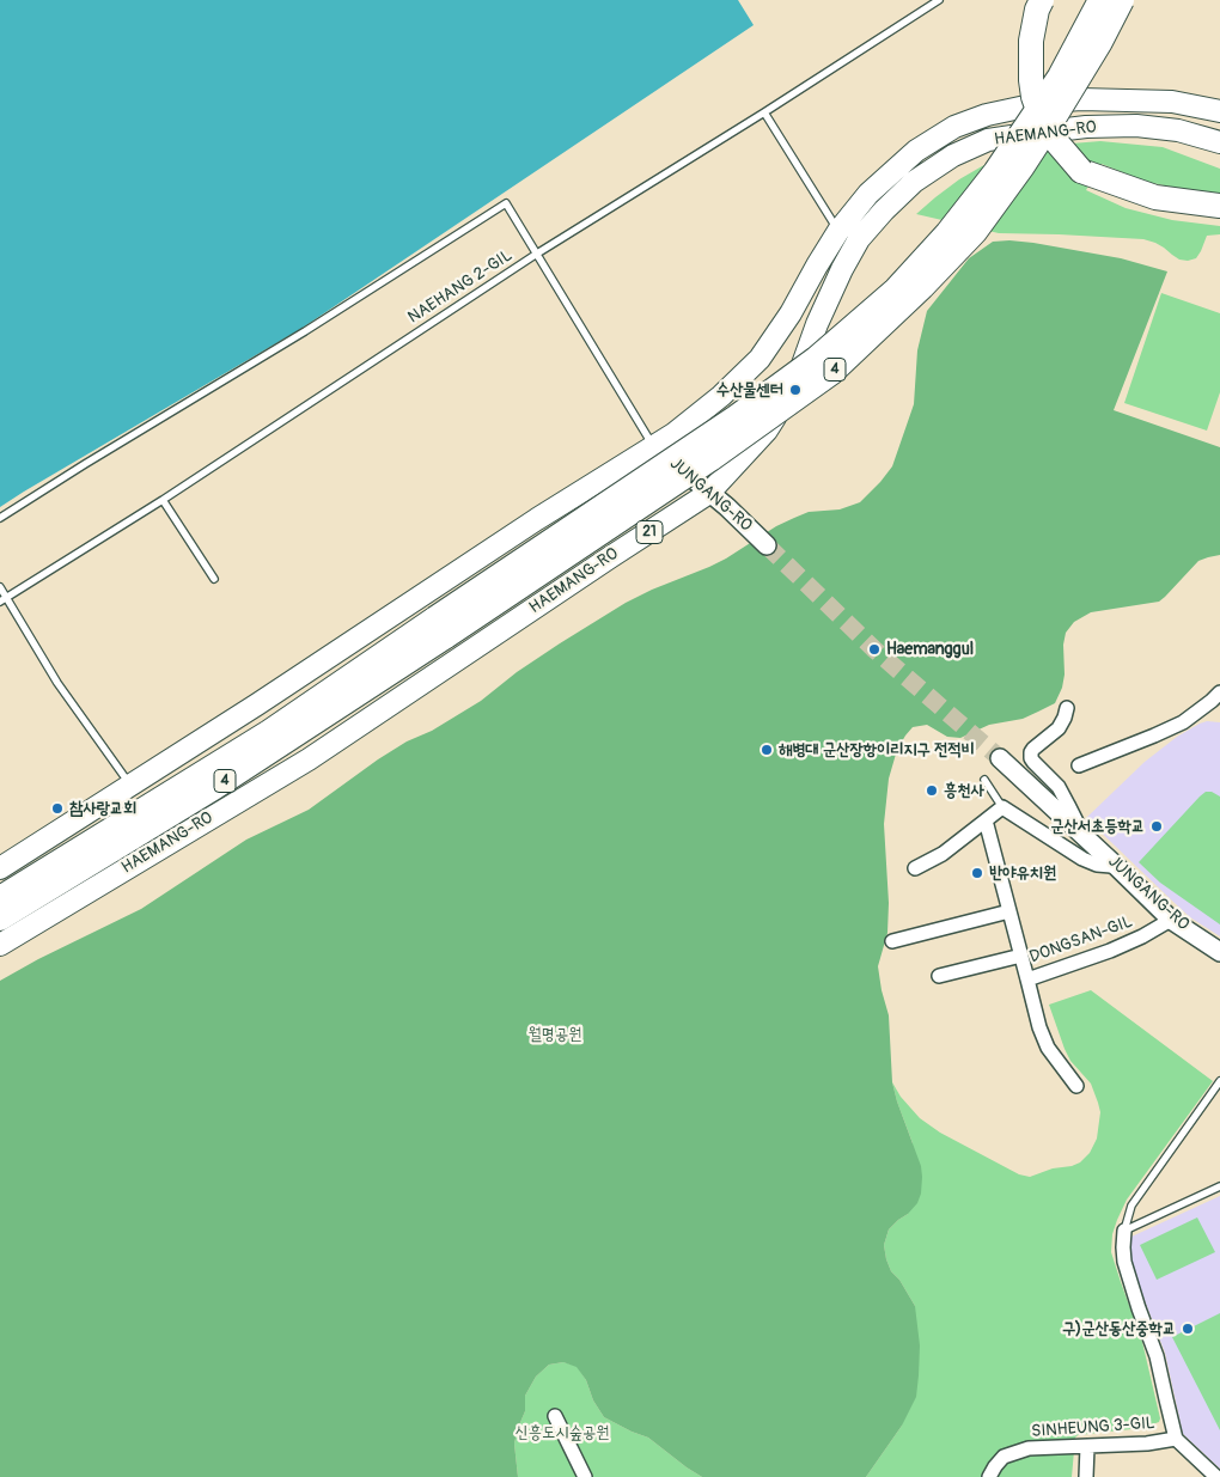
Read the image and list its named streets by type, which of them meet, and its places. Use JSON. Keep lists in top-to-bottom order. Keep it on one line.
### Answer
{"streets":{"highway":["4"],"main road":["HAEMANG-RO","21"],"street":["JUNGANG-RO","DONGSAN-GIL","SINHEUNG 3-GIL"],"lane":["NAEHANG 2-GIL"]},"crossings":[["HAEMANG-RO","JUNGANG-RO"],["JUNGANG-RO","DONGSAN-GIL"]],"parks":["월명공원","신흥도시숲공원"],"places":["수산물센터","Haemanggul","해병대 군산장항이리지구 전적비","흥천사","참사랑교회","군산서초등학교","반야유치원","구)군산동산중학교"]}
